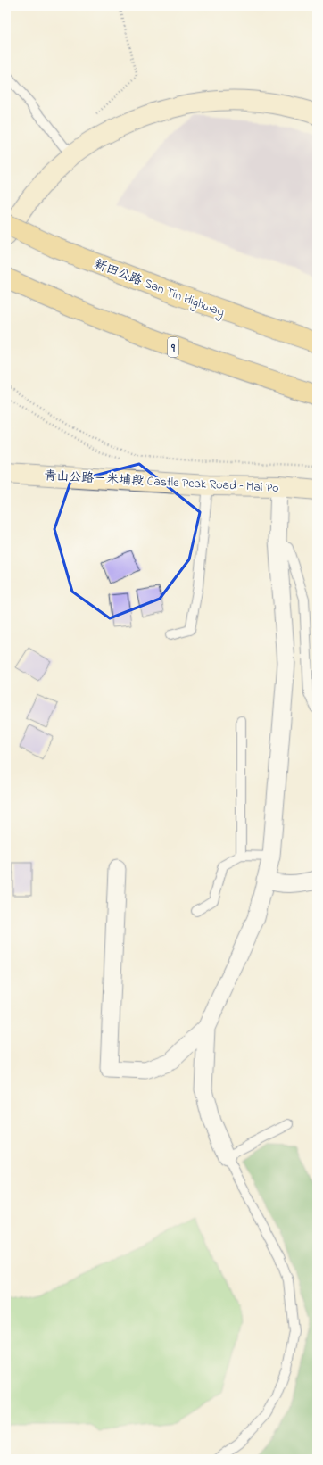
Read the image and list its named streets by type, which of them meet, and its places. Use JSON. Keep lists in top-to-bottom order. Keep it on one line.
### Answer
{"streets":{"highway":["新田公路 San Tin Highway","9"],"street":["青山公路－米埔段 Castle Peak Road – Mai Po"]}}
